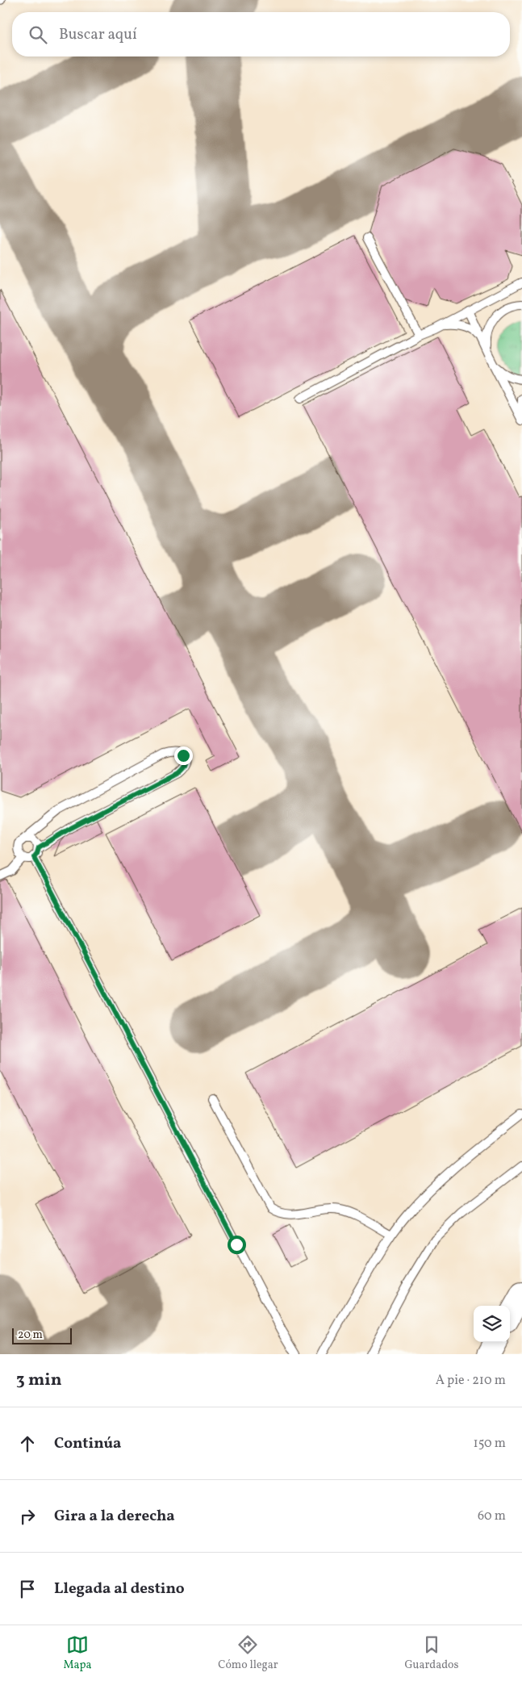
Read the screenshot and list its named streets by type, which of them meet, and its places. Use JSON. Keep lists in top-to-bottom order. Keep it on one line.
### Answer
{"scale_bar":"20 m","page":{"search":"Buscar aquí","scale":"20 m","heading":["3 min","A pie · 210 m"],"list":[["Continúa","150 m"],["Gira a la derecha","60 m"],"Llegada al destino"],"nav":["Mapa","Cómo llegar","Guardados"]}}
